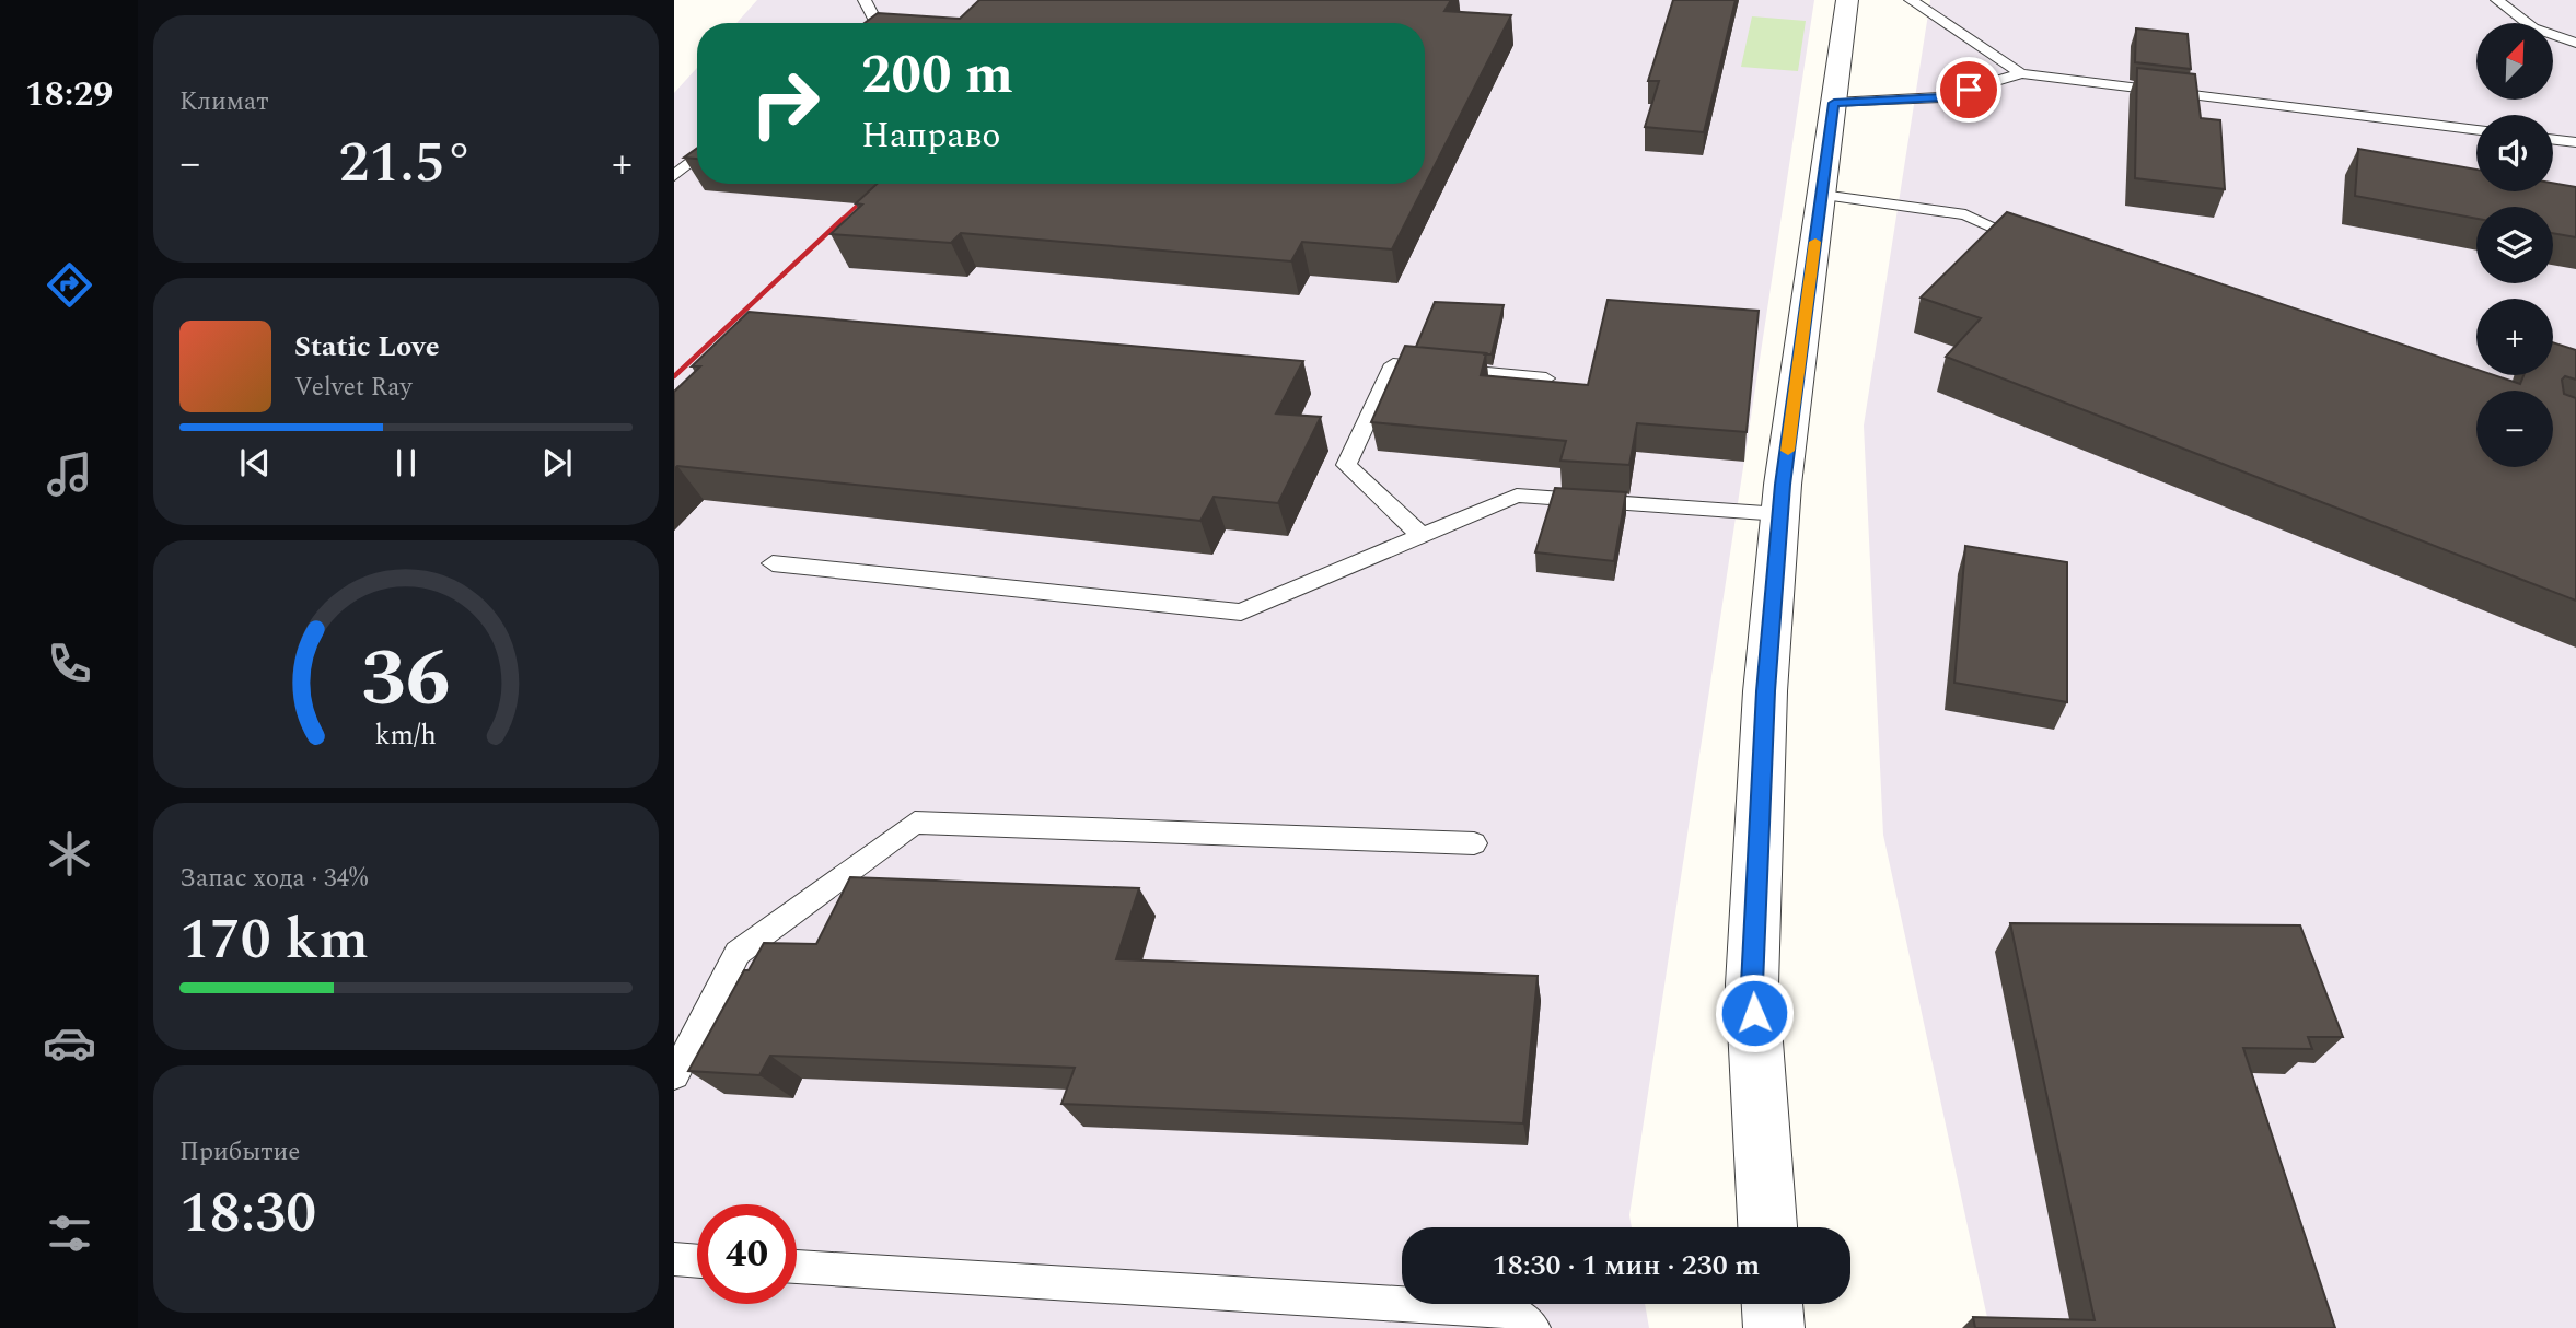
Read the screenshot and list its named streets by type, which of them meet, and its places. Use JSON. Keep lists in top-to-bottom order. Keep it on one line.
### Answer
{"north":"top right","page":{"tabs":"18:29","tile":["Климат",["Запас хода · 34%","170 km"],["Прибытие","18:30"]],"map_buttons":["+","−"],"turn":["200 m","Направо"],"heat":["−","21.5°","+"],"song":["Static Love","Velvet Ray"],"limit":"40","trip":"18:30 · 1 мин · 230 m","gauge":["36","km/h"]}}
